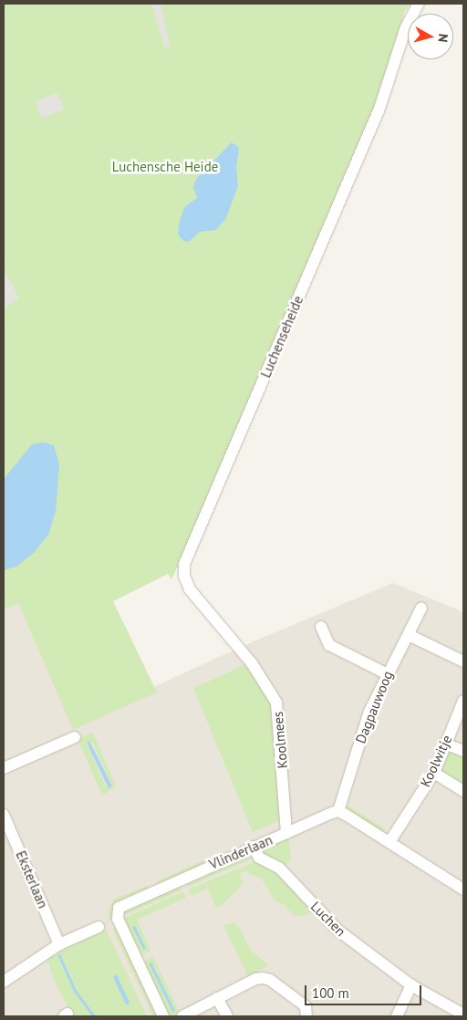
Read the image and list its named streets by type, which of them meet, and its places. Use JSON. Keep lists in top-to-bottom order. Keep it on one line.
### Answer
{"streets":{"street":["Luchenseheide","Dagpauwoog","Koolmees","Koolwitje","Vlinderlaan","Eksterlaan","Luchen"]},"crossings":[["Luchenseheide","Koolmees"],["Dagpauwoog","Vlinderlaan"],["Koolmees","Vlinderlaan"],["Vlinderlaan","Luchen"]],"parks":["Luchensche Heide"],"scale_bar":"100 m","north":"right"}
